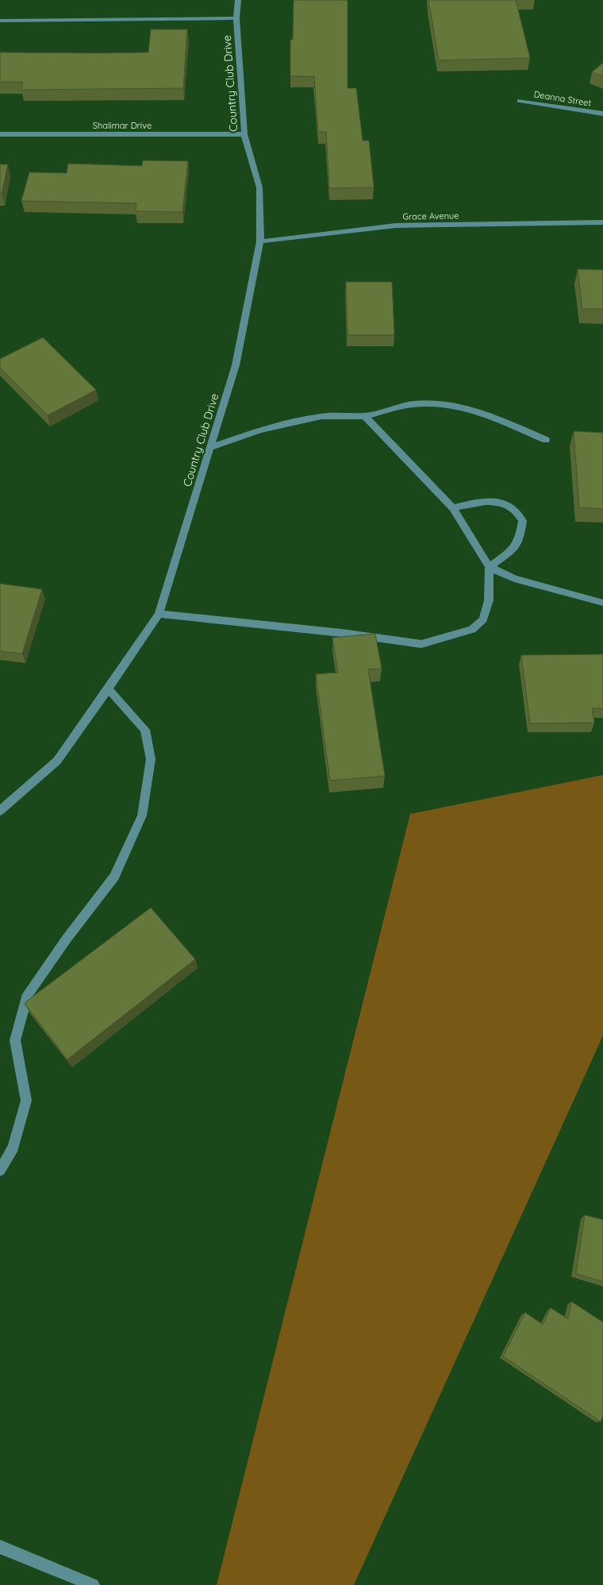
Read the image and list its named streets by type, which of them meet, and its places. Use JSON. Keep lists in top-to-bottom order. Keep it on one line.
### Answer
{"streets":{"street":["Country Club Drive","Deanna Street","Shalimar Drive","Grace Avenue"]},"crossings":[["Country Club Drive","Shalimar Drive"],["Country Club Drive","Grace Avenue"]]}
